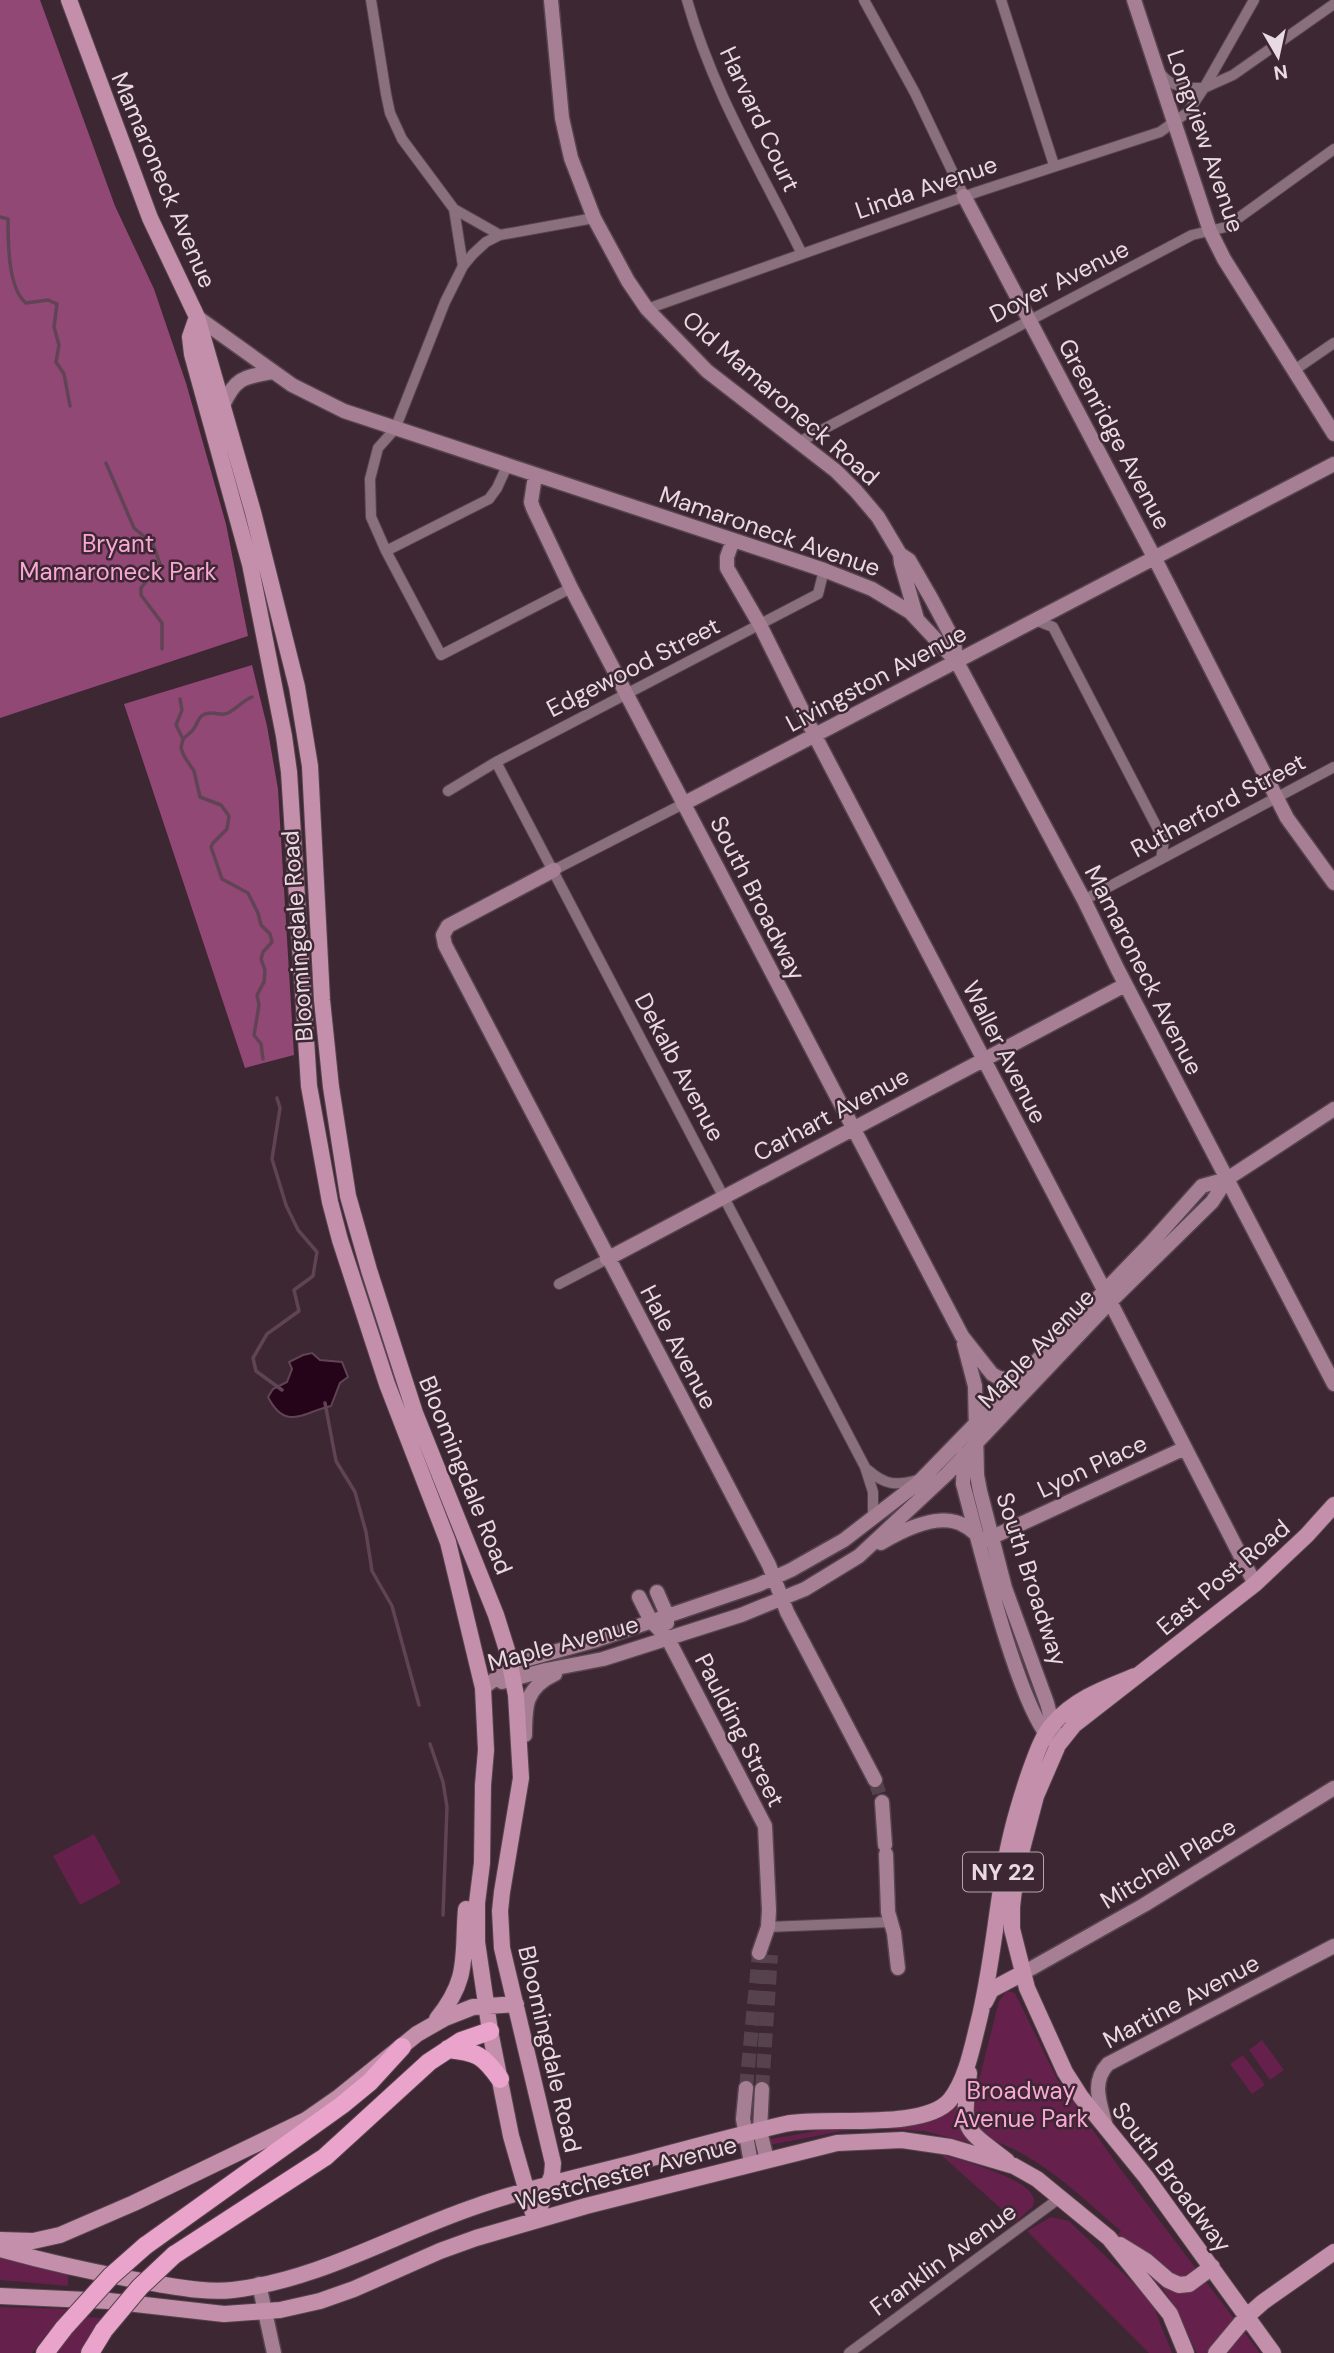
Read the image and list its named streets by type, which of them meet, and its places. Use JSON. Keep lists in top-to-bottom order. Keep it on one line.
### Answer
{"streets":{"main road":["Mamaroneck Avenue","South Broadway","Bloomingdale Road","East Post Road","NY 22","Westchester Avenue"],"street":["Harvard Court","Longview Avenue","Linda Avenue","Doyer Avenue","Old Mamaroneck Road","Greenridge Avenue","Edgewood Street","Livingston Avenue","Rutherford Street","Waller Avenue","Dekalb Avenue","Carhart Avenue","Hale Avenue","Maple Avenue","Lyon Place","Paulding Street","Mitchell Place","Martine Avenue","Franklin Avenue"]},"crossings":[["Harvard Court","Linda Avenue"],["Longview Avenue","Linda Avenue"],["Longview Avenue","Doyer Avenue"],["Mamaroneck Avenue","Old Mamaroneck Road"],["Mamaroneck Avenue","Edgewood Street"],["Mamaroneck Avenue","Livingston Avenue"],["Mamaroneck Avenue","Rutherford Street"],["Mamaroneck Avenue","South Broadway"],["Mamaroneck Avenue","Bloomingdale Road"],["Mamaroneck Avenue","Waller Avenue"],["Mamaroneck Avenue","Carhart Avenue"],["Mamaroneck Avenue","Maple Avenue"],["Linda Avenue","Old Mamaroneck Road"],["Linda Avenue","Greenridge Avenue"],["Doyer Avenue","Old Mamaroneck Road"],["Doyer Avenue","Greenridge Avenue"],["Old Mamaroneck Road","Livingston Avenue"],["Greenridge Avenue","Livingston Avenue"],["Greenridge Avenue","Rutherford Street"],["Edgewood Street","South Broadway"],["Edgewood Street","Waller Avenue"],["Edgewood Street","Dekalb Avenue"],["Livingston Avenue","South Broadway"],["Livingston Avenue","Waller Avenue"],["Livingston Avenue","Dekalb Avenue"],["Livingston Avenue","Hale Avenue"],["South Broadway","Carhart Avenue"],["South Broadway","Maple Avenue"],["South Broadway","Lyon Place"],["South Broadway","East Post Road"],["South Broadway","Mitchell Place"],["South Broadway","NY 22"],["South Broadway","Martine Avenue"],["Bloomingdale Road","Maple Avenue"],["Bloomingdale Road","Westchester Avenue"],["Waller Avenue","Carhart Avenue"],["Waller Avenue","Maple Avenue"],["Waller Avenue","Lyon Place"],["Waller Avenue","East Post Road"],["Dekalb Avenue","Carhart Avenue"],["Dekalb Avenue","Maple Avenue"],["Carhart Avenue","Hale Avenue"],["Hale Avenue","Maple Avenue"],["Maple Avenue","Paulding Street"],["East Post Road","NY 22"],["NY 22","Westchester Avenue"],["Westchester Avenue","Franklin Avenue"]],"parks":["Bryant Mamaroneck Park","Broadway Avenue Park"],"north":"bottom"}
